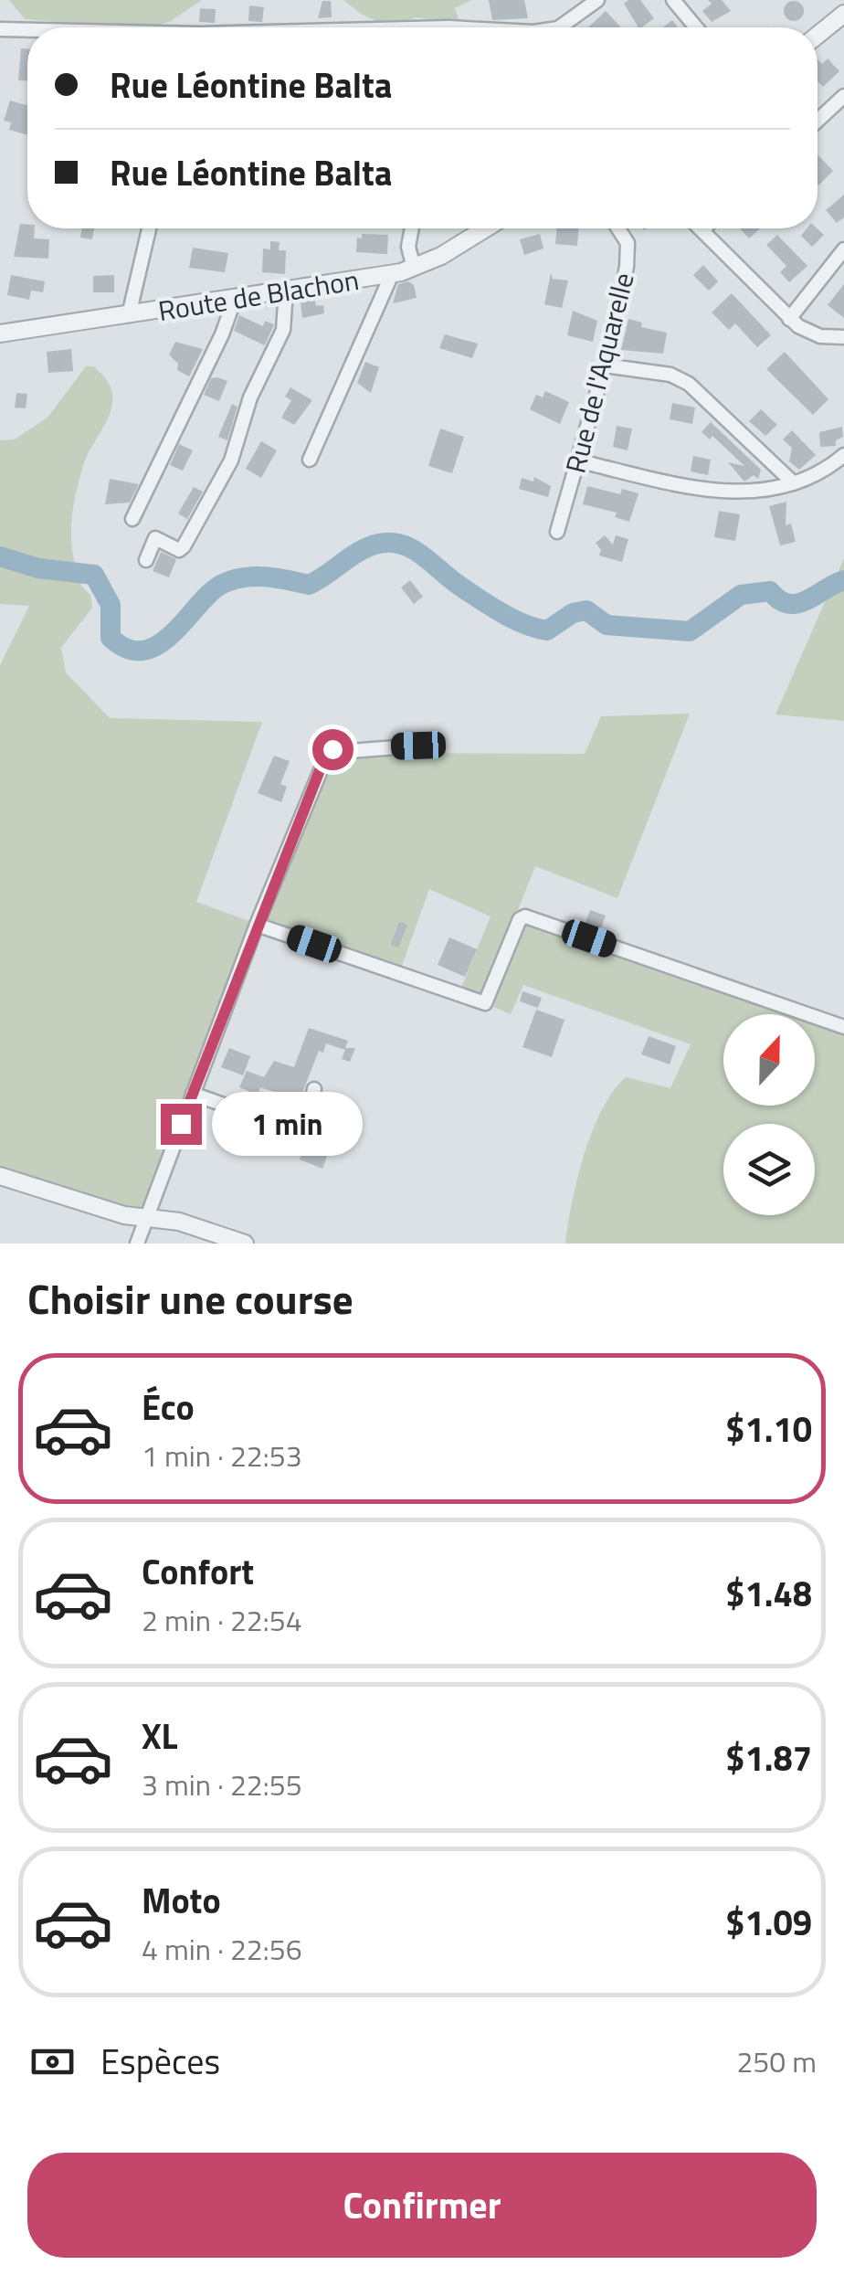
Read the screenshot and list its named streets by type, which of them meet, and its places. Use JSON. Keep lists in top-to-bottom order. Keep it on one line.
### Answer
{"streets":{"street":["Route de Blachon","Rue de l'Aquarelle"]},"north":"top","page":{"banner":["Rue Léontine Balta","Rue Léontine Balta"],"bubble":"1 min","heading":"Choisir une course","list":[{"name":"Éco","note":"1 min · 22:53","value":"$1.10"},{"name":"Confort","note":"2 min · 22:54","value":"$1.48"},{"name":"XL","note":"3 min · 22:55","value":"$1.87"},{"name":"Moto","note":"4 min · 22:56","value":"$1.09"}],"pay":["Espèces","250 m"],"buttons":"Confirmer"}}
